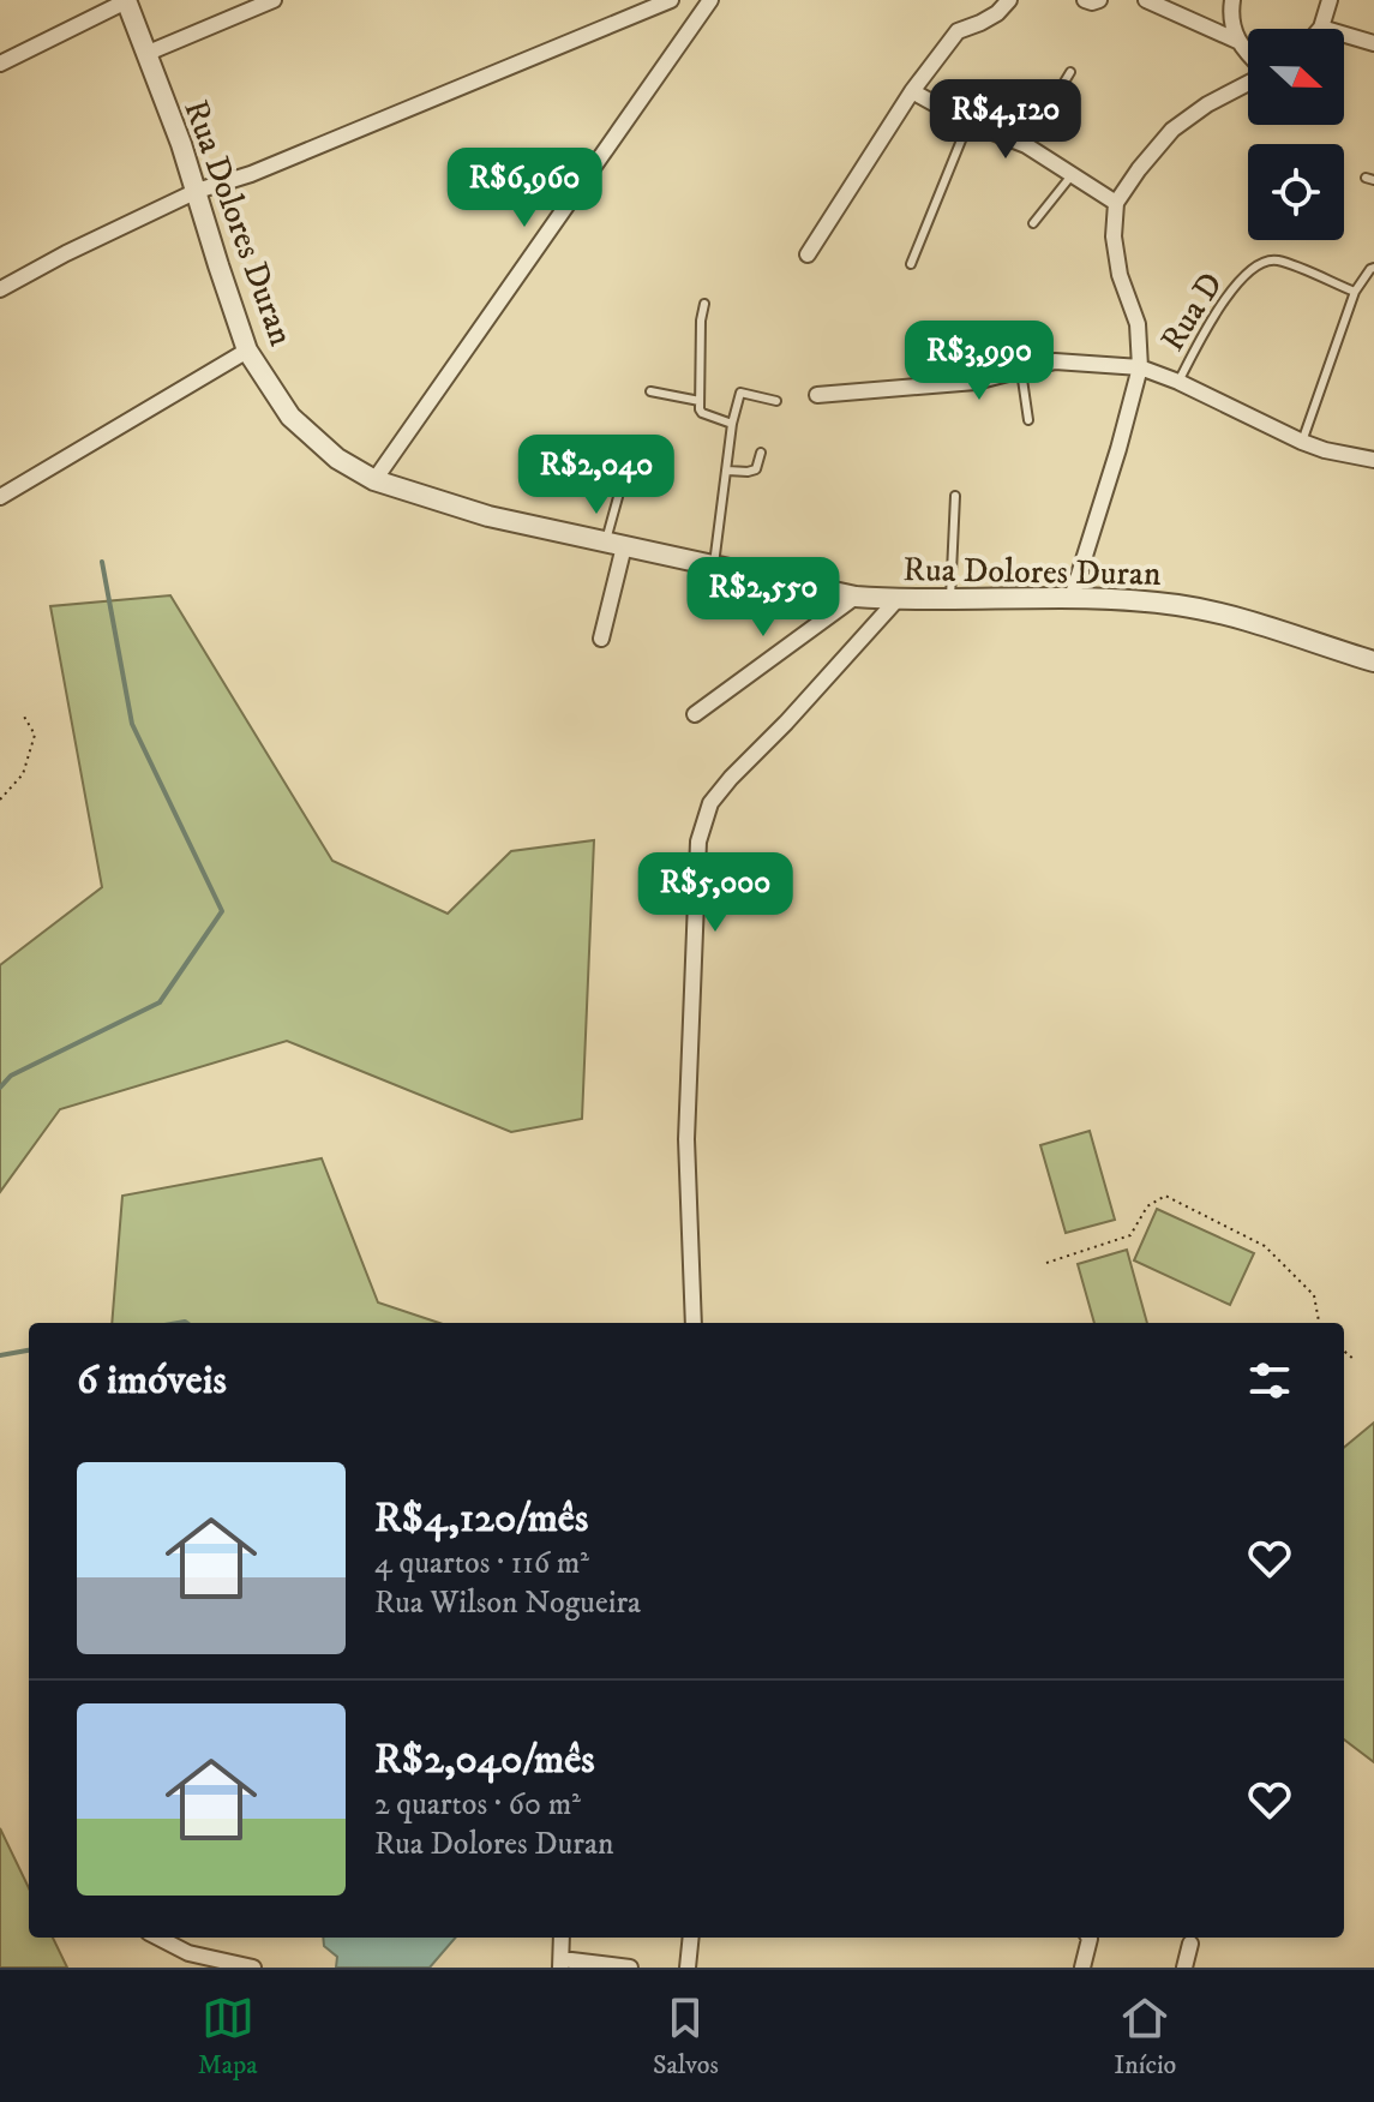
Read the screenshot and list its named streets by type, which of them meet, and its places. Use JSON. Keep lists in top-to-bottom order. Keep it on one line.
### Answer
{"streets":{"street":["Rua Dolores Duran"],"lane":["Rua D"]},"north":"right","page":{"price":["R$4,120","R$6,960","R$3,990","R$2,040","R$2,550","R$5,000"],"heading":"6 imóveis","list":[{"name":"R$4,120/mês","note":"4 quartos · 116 m² · Rua Wilson Nogueira"},{"name":"R$2,040/mês","note":"2 quartos · 60 m² · Rua Dolores Duran"}],"tabs":["Mapa","Salvos","Início"]}}
